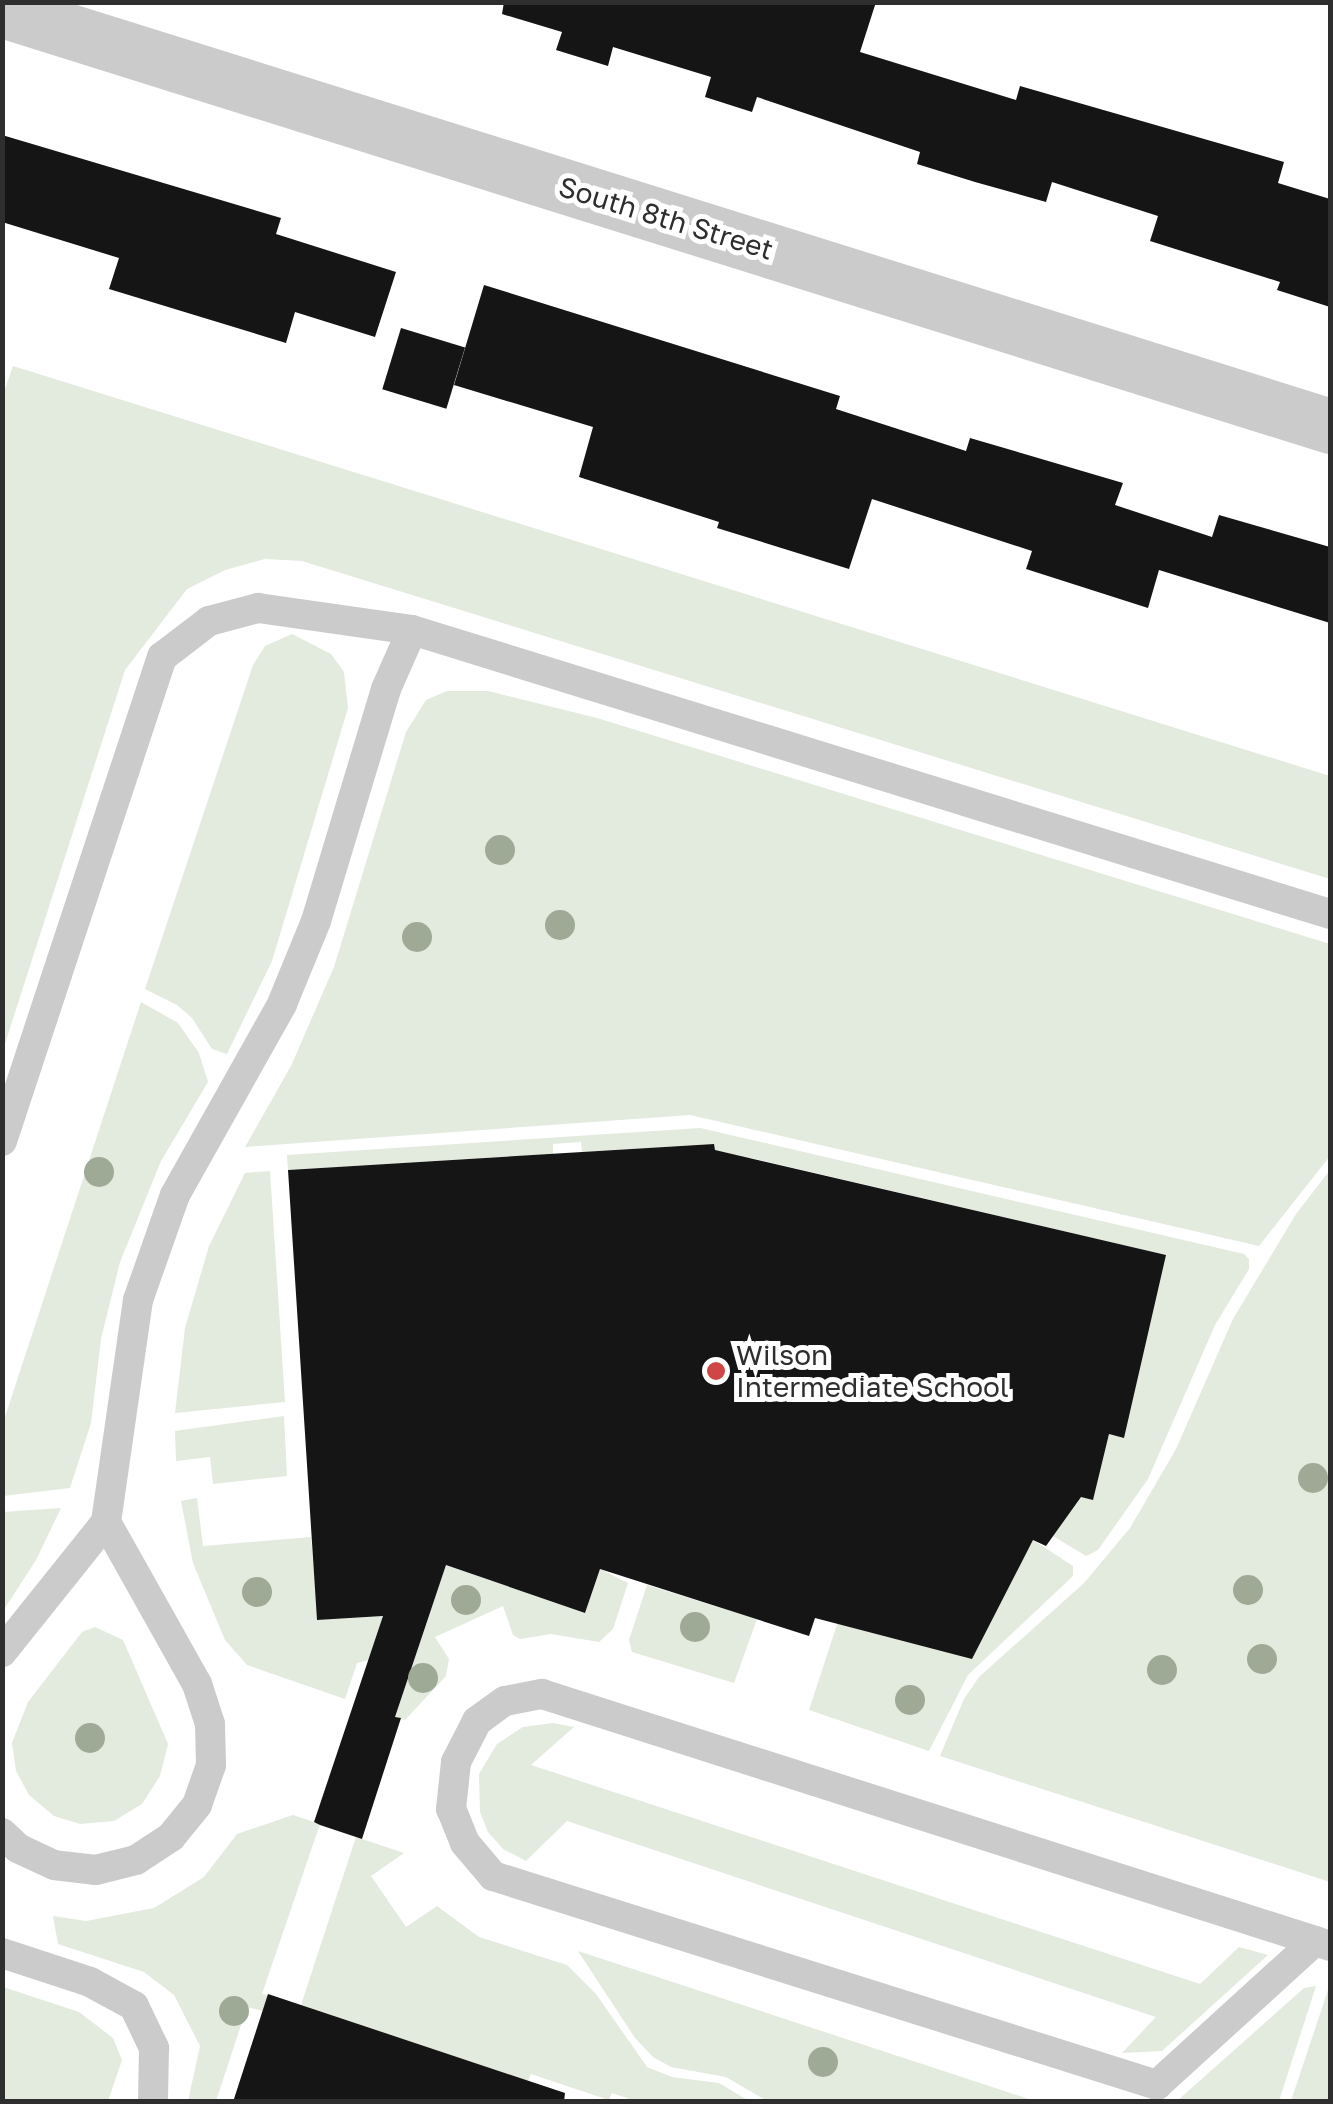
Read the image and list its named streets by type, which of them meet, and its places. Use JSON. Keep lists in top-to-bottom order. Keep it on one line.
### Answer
{"streets":{"street":["South 8th Street"]},"places":["Wilson Intermediate School"]}
